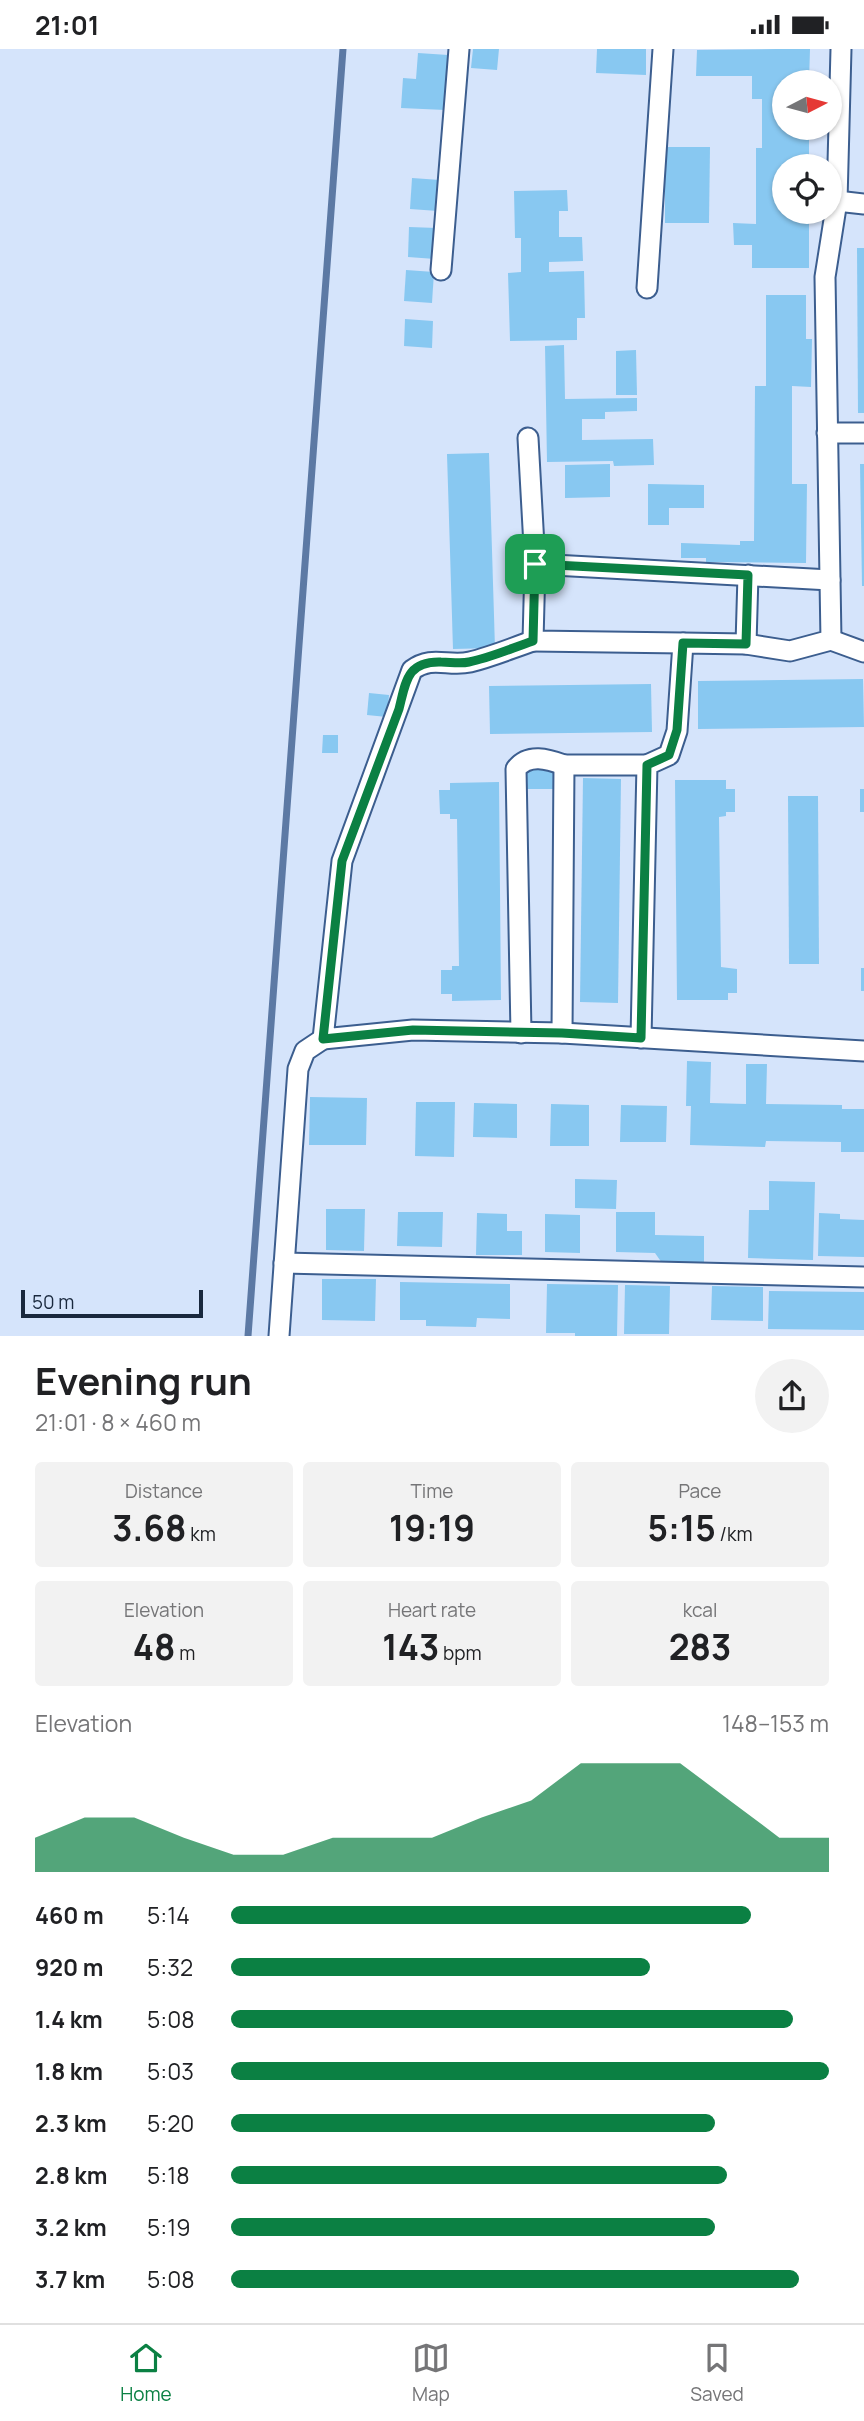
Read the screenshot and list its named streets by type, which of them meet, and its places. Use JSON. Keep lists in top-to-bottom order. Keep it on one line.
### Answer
{"scale_bar":"50 m","north":"right","page":{"status":"21:01","scale":"50 m","heading":["Evening run","21:01 · 8 × 460 m"],"stats":[["Distance","3.68 km"],["Time","19:19"],["Pace","5:15 /km"],["Elevation","48 m"],["Heart rate","143 bpm"],["kcal","283"]],"chart":["Elevation","148–153 m"],"list":[{"name":"460 m","note":"5:14"},{"name":"920 m","note":"5:32"},{"name":"1.4 km","note":"5:08"},{"name":"1.8 km","note":"5:03"},{"name":"2.3 km","note":"5:20"},{"name":"2.8 km","note":"5:18"},{"name":"3.2 km","note":"5:19"},{"name":"3.7 km","note":"5:08"}],"tabs":["Home","Map","Saved"]}}
